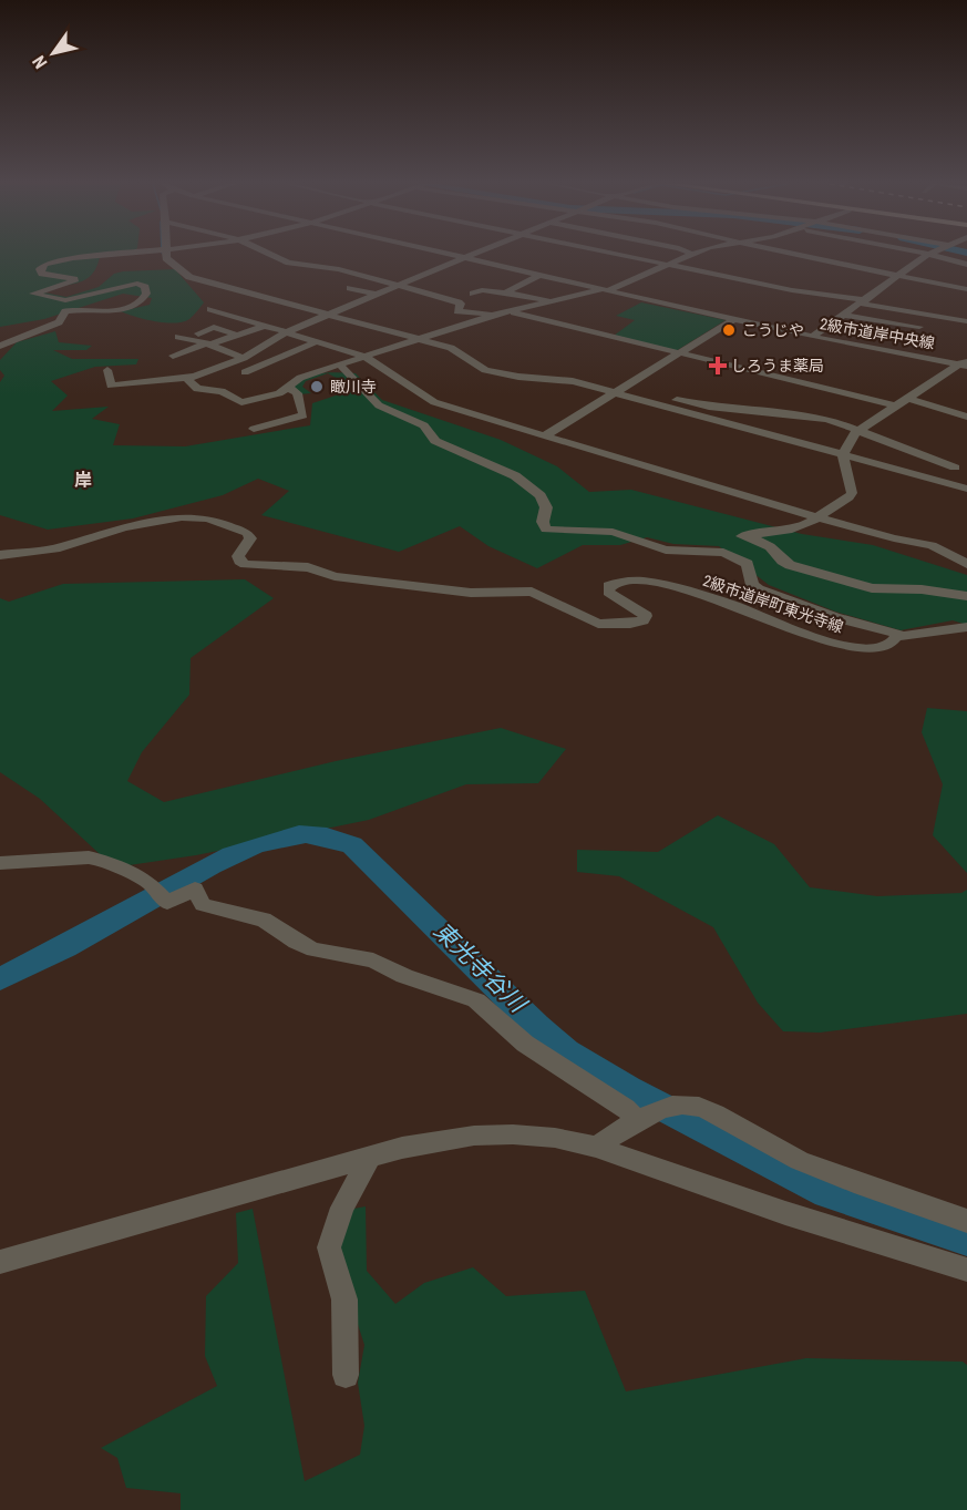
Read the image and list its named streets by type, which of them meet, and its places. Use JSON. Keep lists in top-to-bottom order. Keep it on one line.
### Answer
{"streets":{"street":["2級市道岸中央線","2級市道岸町東光寺線"]},"districts":["岸"],"water":["東光寺谷川"],"places":{"other":["こうじや","瞰川寺"],"health":["しろうま薬局"]},"north":"bottom left"}
